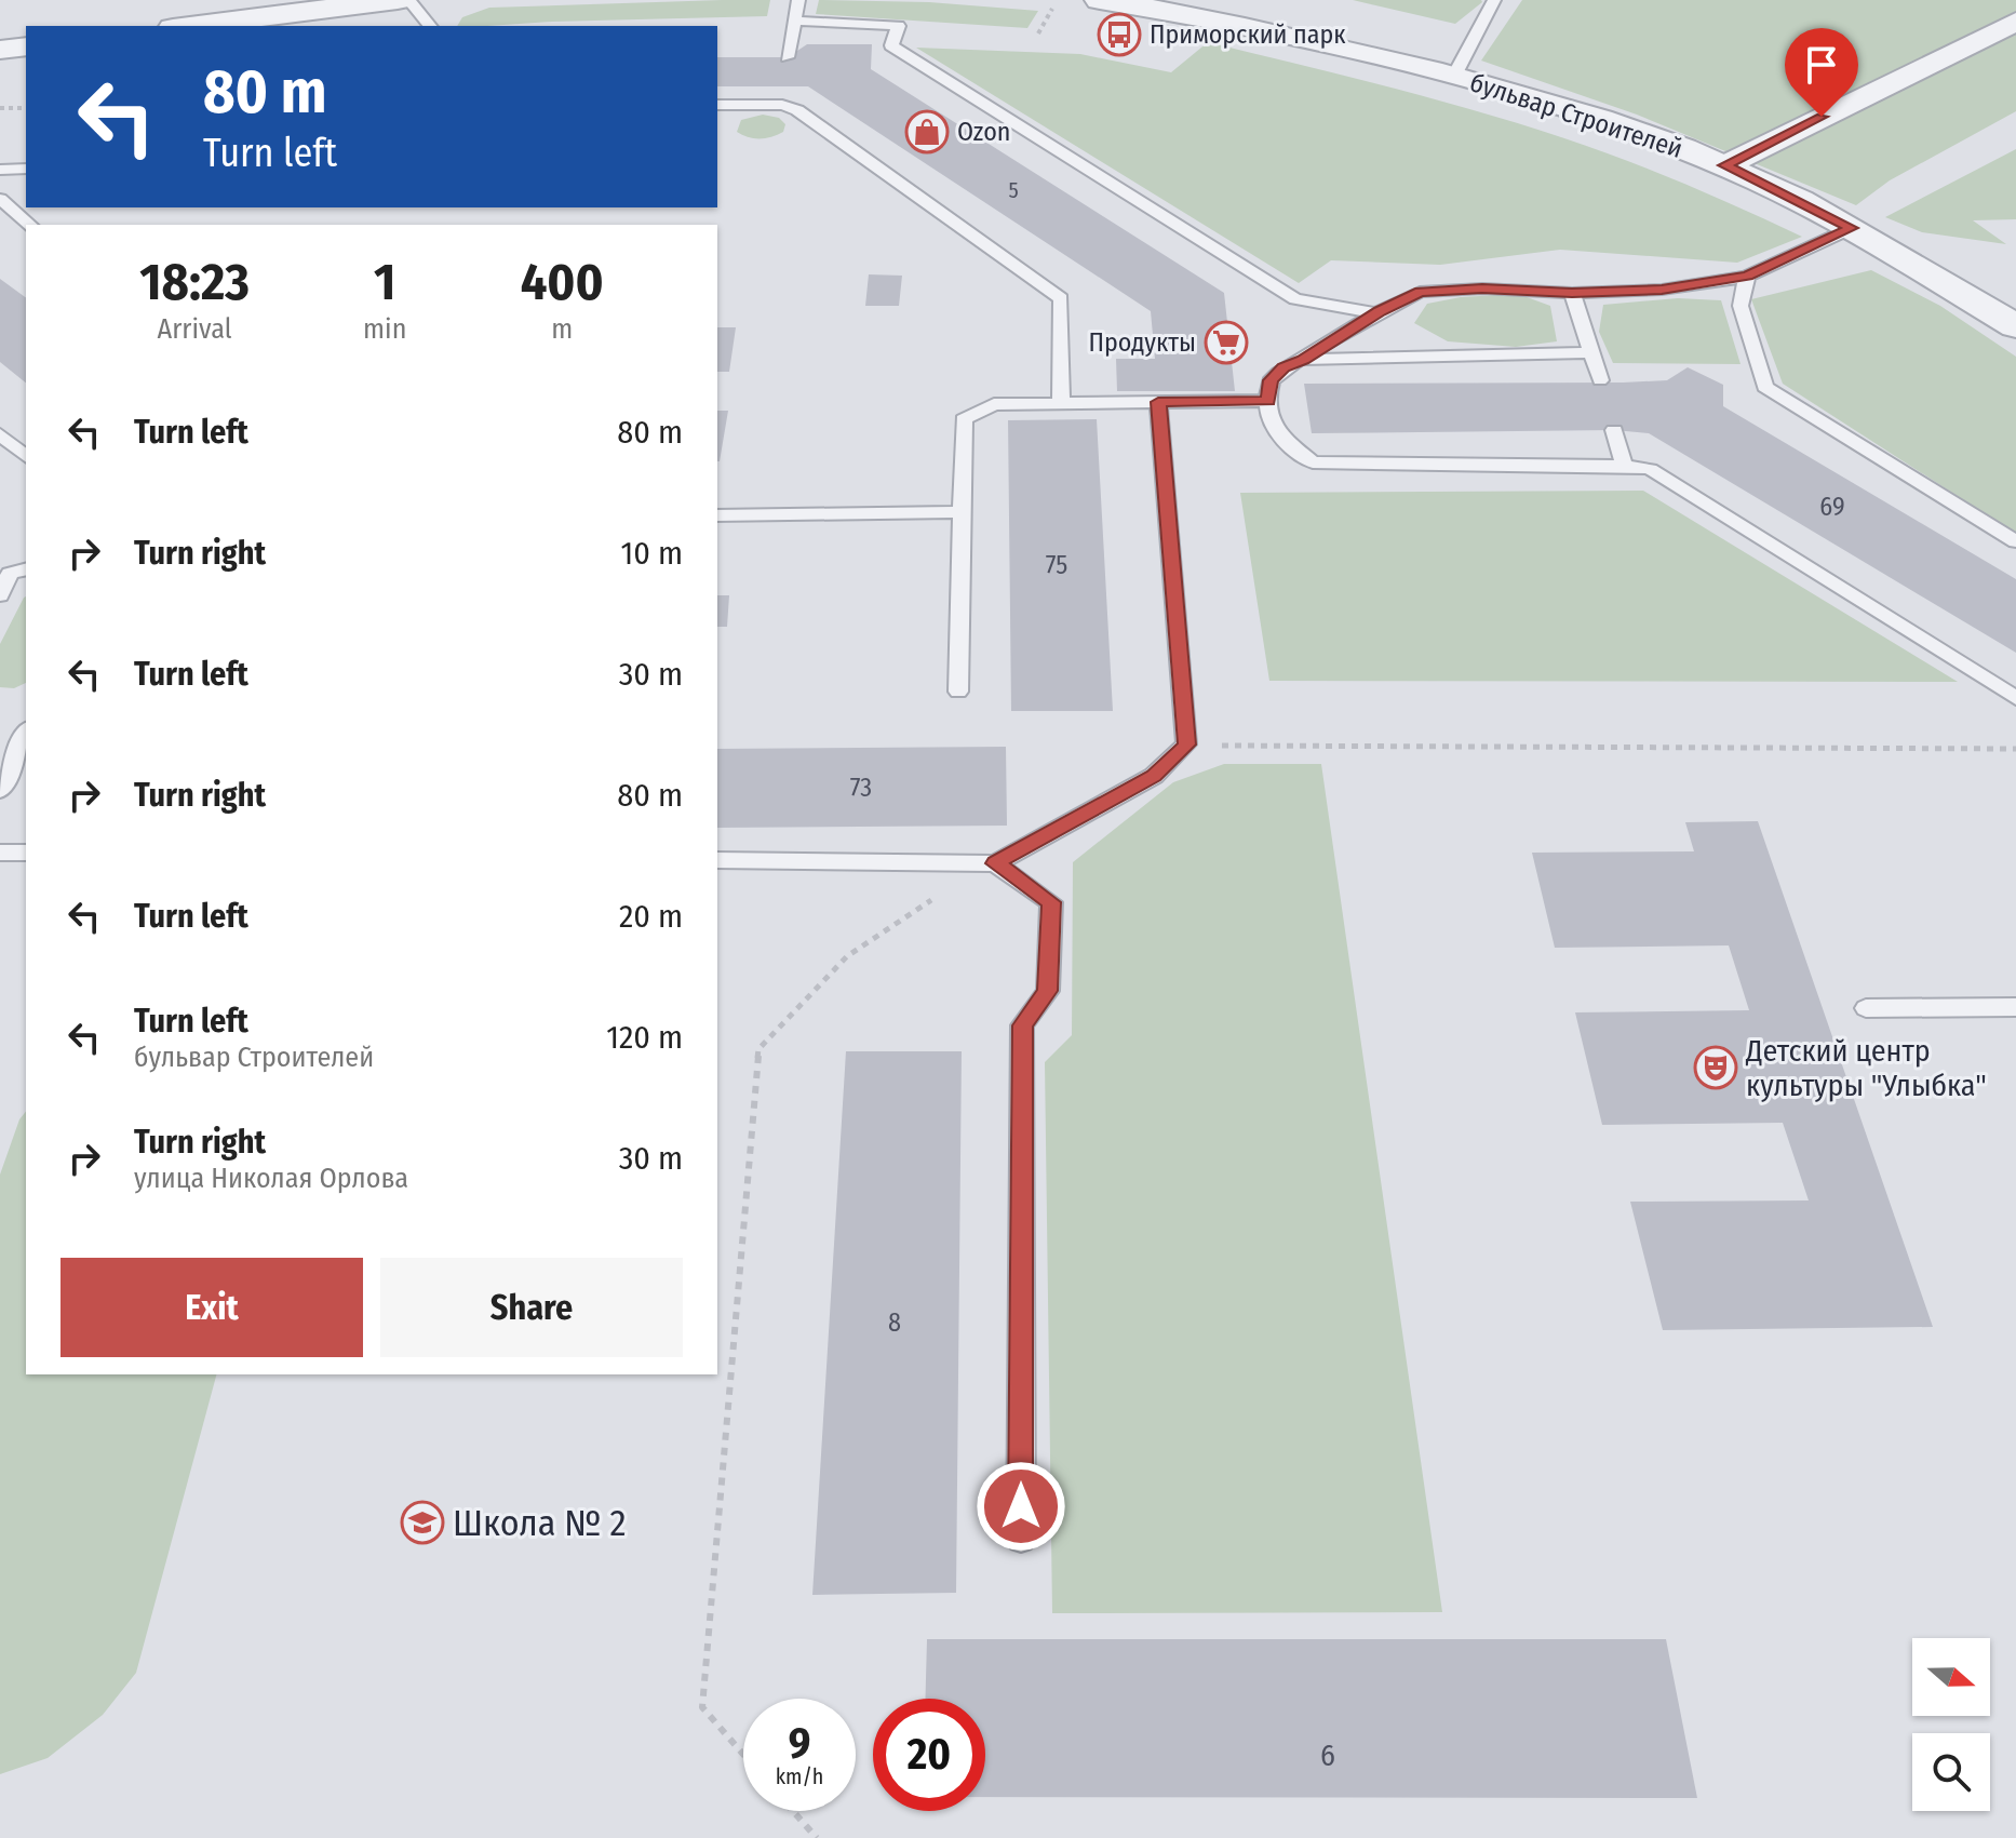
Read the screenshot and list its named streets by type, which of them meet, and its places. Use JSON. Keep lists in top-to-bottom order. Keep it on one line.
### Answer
{"streets":{"street":["бульвар Строителей"]},"places":{"bus stop":["Приморский парк"],"shop":["Ozon"],"supermarket":["Продукты"],"theatre":["Детский центр культуры \"Улыбка\""],"school or university":["Школа № 2"]},"house_numbers":["5","69","75","73","8","6"],"north":"right","page":{"turn":["80 m","Turn left"],"eta":["18:23","Arrival","1","min","400","m"],"list":[{"name":"Turn left","value":"80 m"},{"name":"Turn right","value":"10 m"},{"name":"Turn left","value":"30 m"},{"name":"Turn right","value":"80 m"},{"name":"Turn left","value":"20 m"},{"name":"Turn left","note":"бульвар Строителей","value":"120 m"},{"name":"Turn right","note":"улица Николая Орлова","value":"30 m"}],"buttons":["Exit","Share"],"speed":"9 km/h","limit":"20"}}
